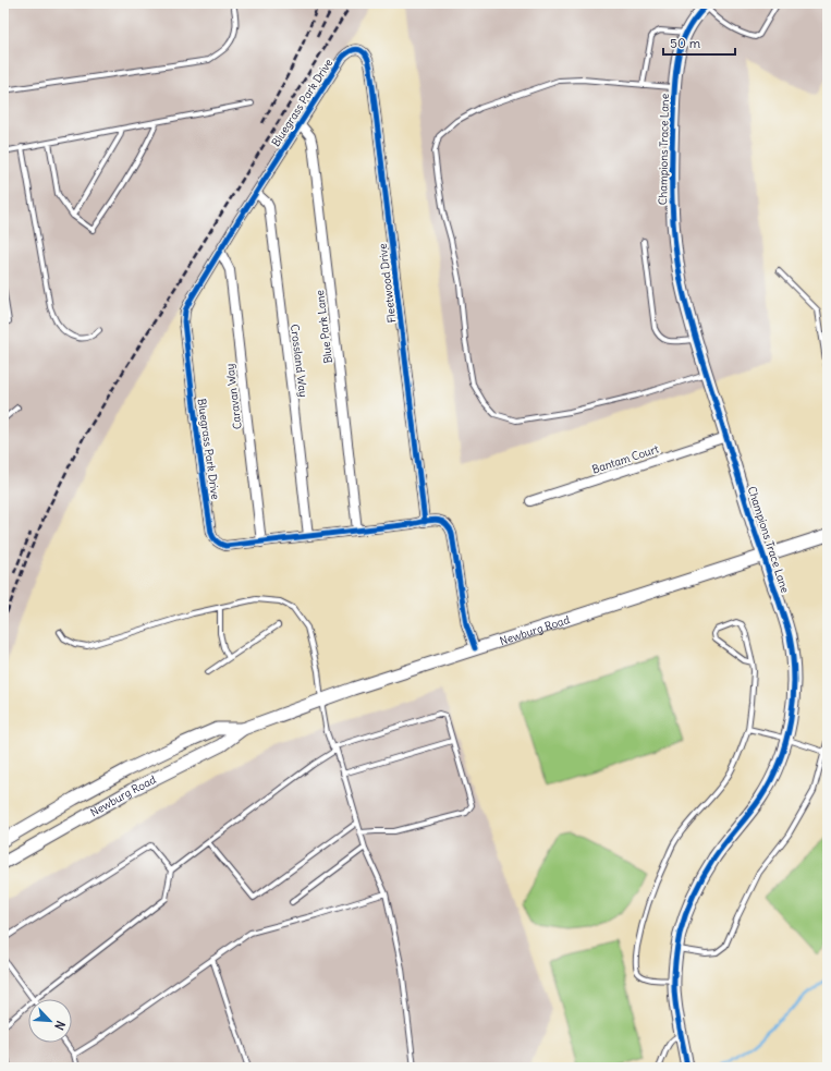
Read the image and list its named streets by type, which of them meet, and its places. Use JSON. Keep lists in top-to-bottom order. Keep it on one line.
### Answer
{"streets":{"main road":["Champions Trace Lane","Newburg Road"],"street":["Bluegrass Park Drive","Fleetwood Drive","Blue Park Lane","Crossland Way","Caravan Way","Bantam Court"]},"crossings":[["Bluegrass Park Drive","Fleetwood Drive"],["Bluegrass Park Drive","Blue Park Lane"],["Bluegrass Park Drive","Crossland Way"],["Bluegrass Park Drive","Caravan Way"],["Bluegrass Park Drive","Newburg Road"],["Champions Trace Lane","Bantam Court"],["Champions Trace Lane","Newburg Road"]],"scale_bar":"50 m","north":"bottom right"}
